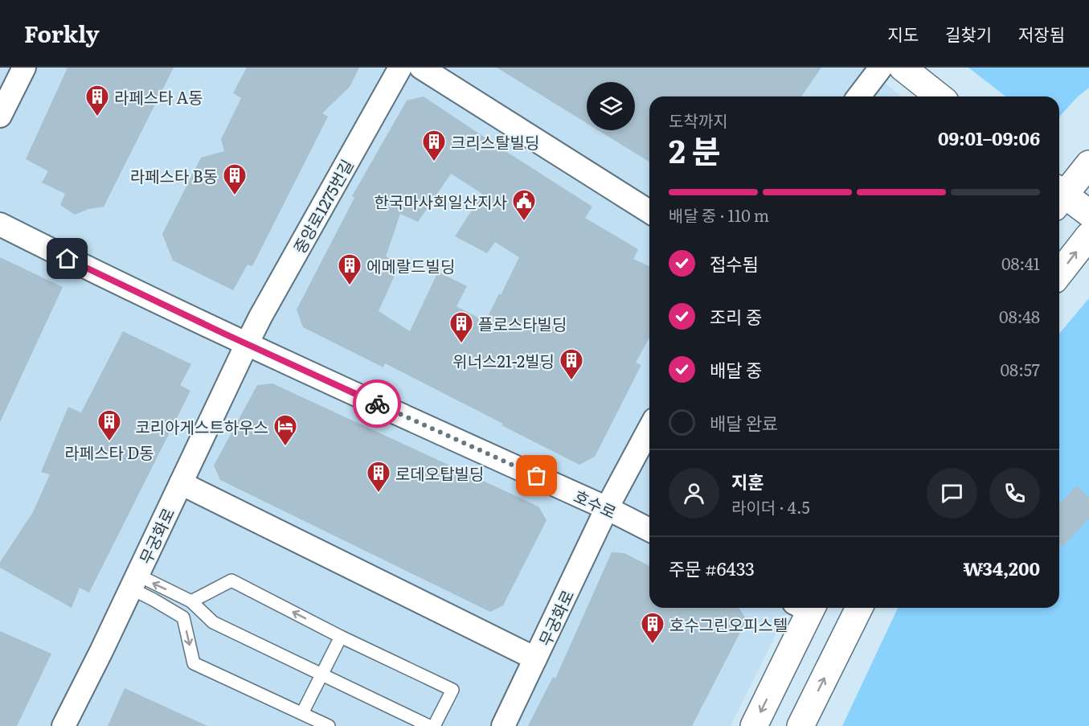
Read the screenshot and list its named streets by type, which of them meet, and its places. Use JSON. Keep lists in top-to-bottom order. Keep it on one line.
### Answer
{"streets":{"street":["중앙로1275번길","호수로","무궁화로"]},"crossings":[["중앙로1275번길","호수로"],["중앙로1275번길","무궁화로"],["호수로","무궁화로"]],"places":{"building":["라페스타 A동","크리스탈빌딩","라페스타 B동","에메랄드빌딩","플로스타빌딩","위너스21-2빌딩","라페스타 D동","로데오탑빌딩","호수그린오피스텔"],"public building":["한국마사회일산지사"],"hotel":["코리아게스트하우스"]},"page":{"header":"Forkly","nav":["지도","길찾기","저장됨"],"heading":["2 분","도착까지","09:01–09:06"],"panel":["지훈","라이더 · 4.5","주문 #6433","₩34,200"],"bar":"배달 중 · 110 m","list":[["접수됨","08:41"],["조리 중","08:48"],["배달 중","08:57"],"배달 완료"]}}
